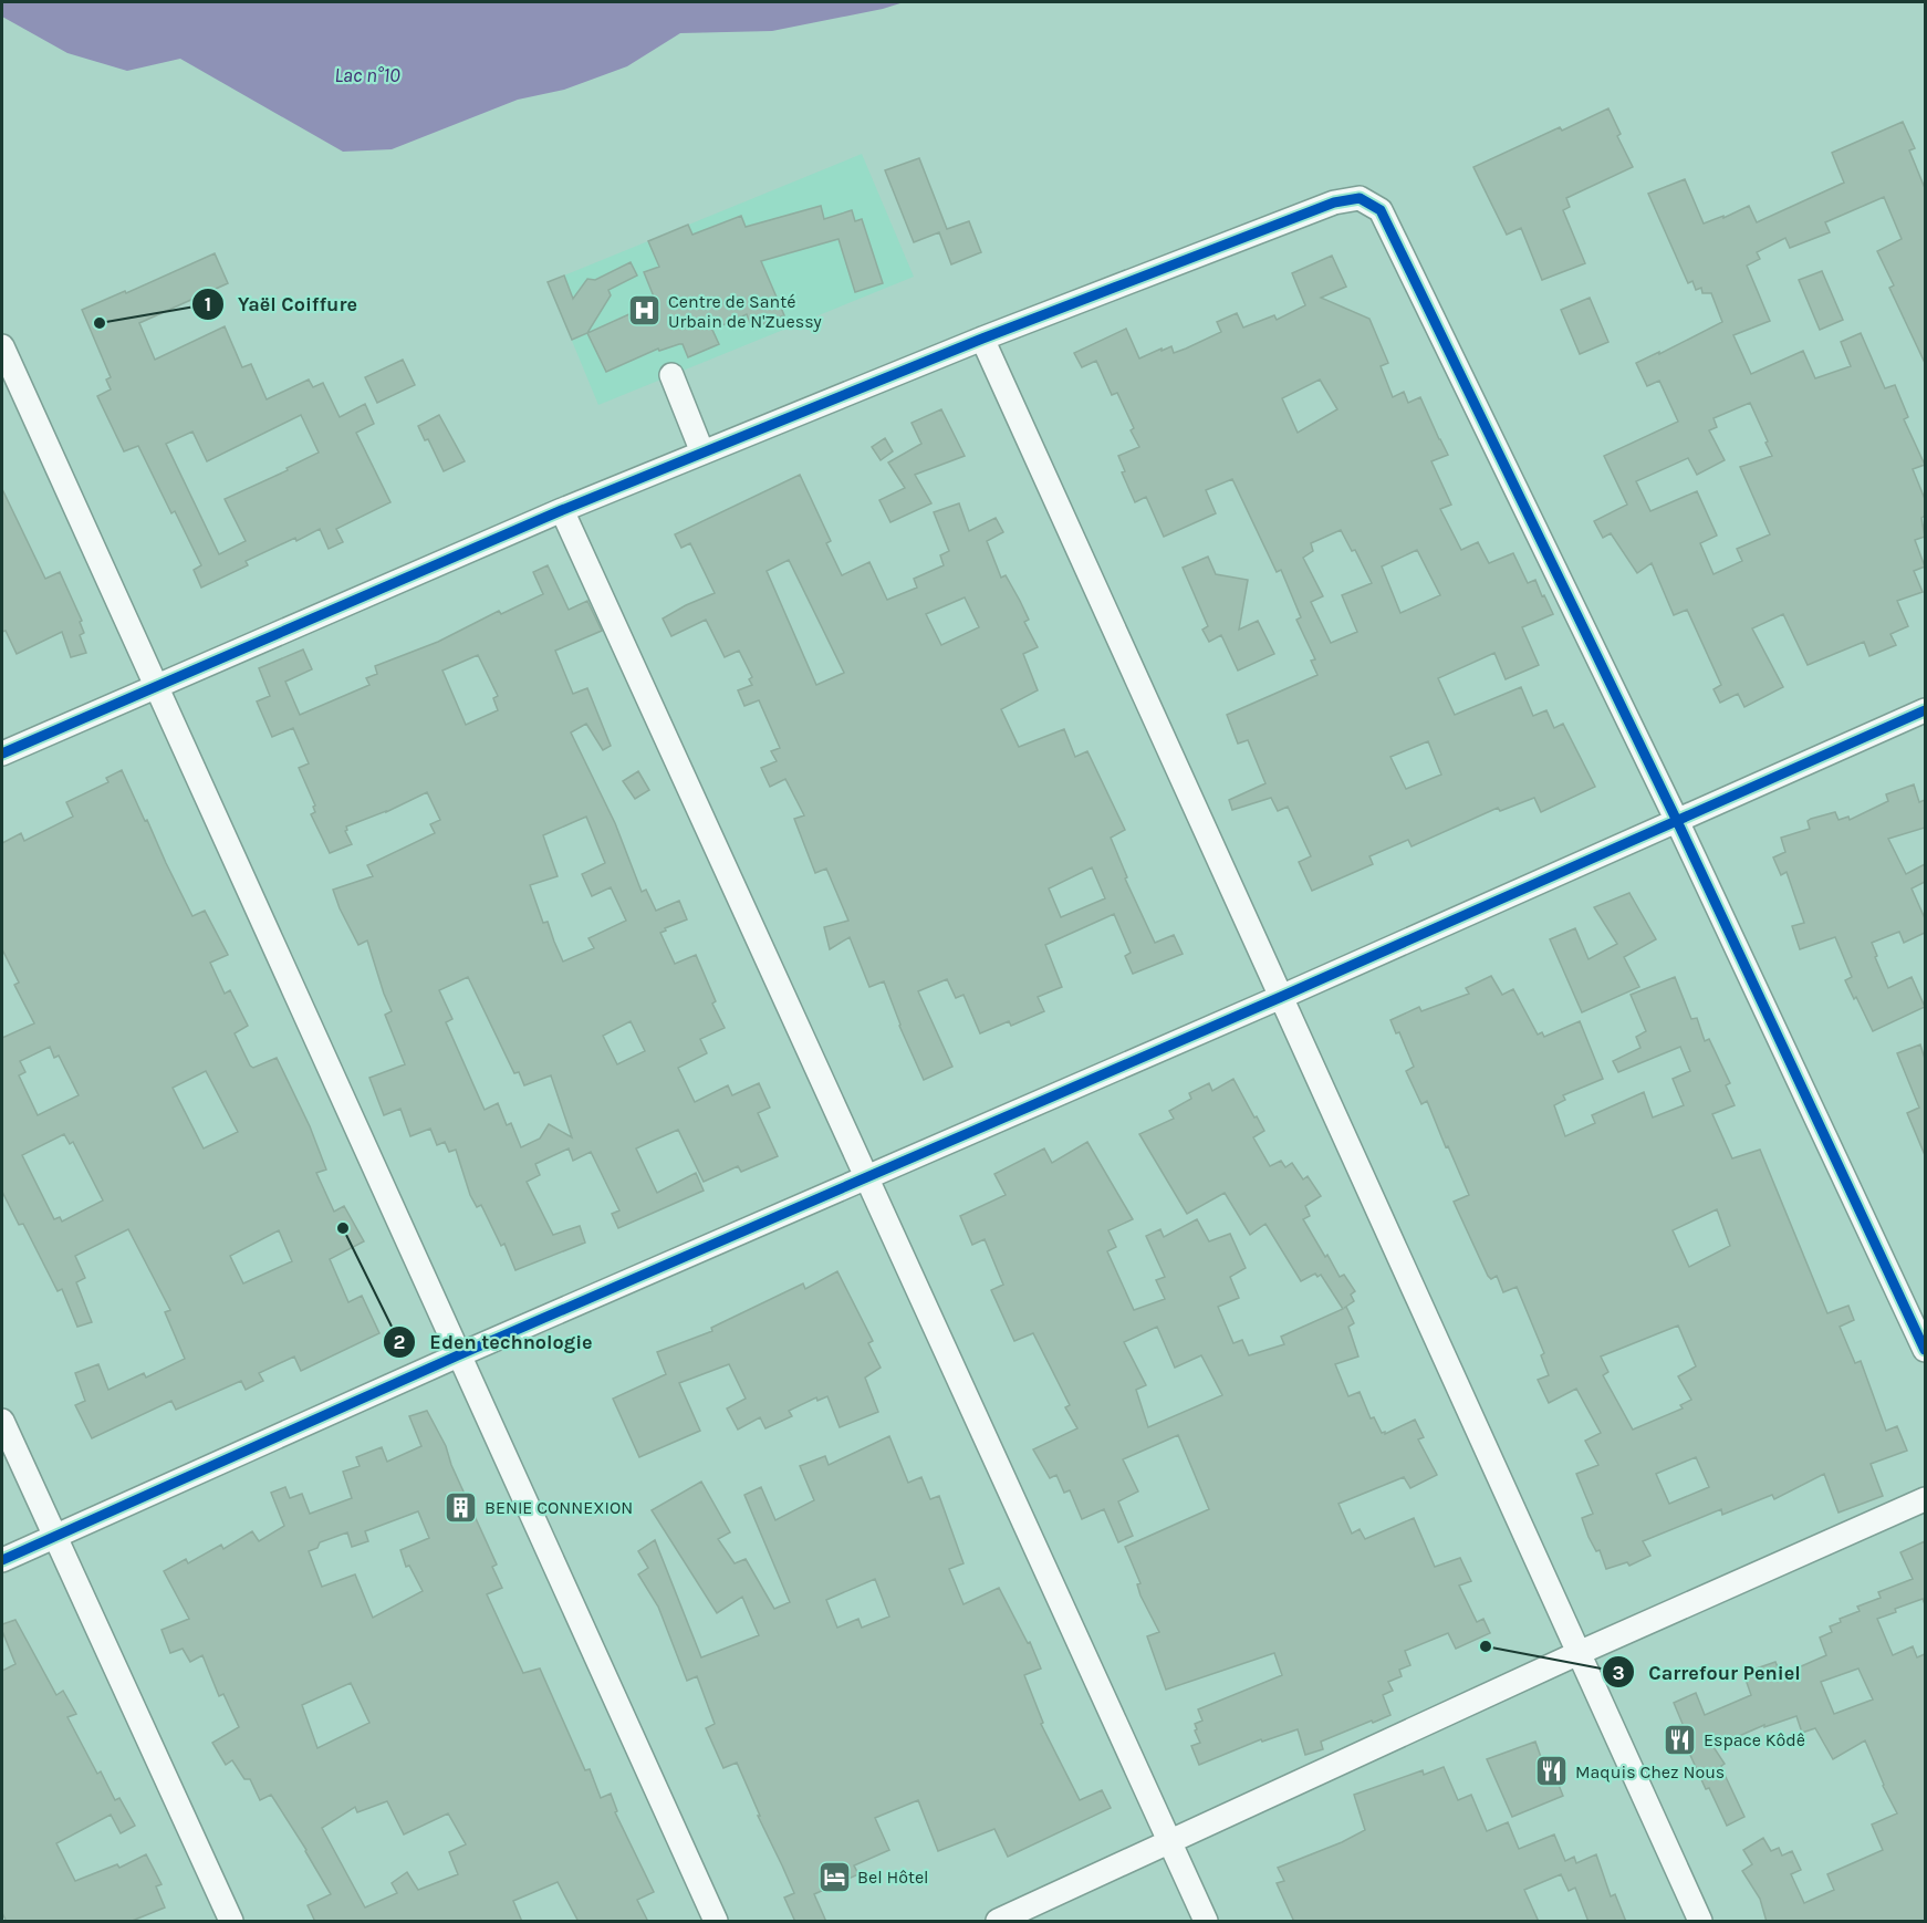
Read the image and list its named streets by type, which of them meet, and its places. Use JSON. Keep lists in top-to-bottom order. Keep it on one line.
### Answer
{"water":["Lac n°10"],"places":{"hospital":["Centre de Santé Urbain de N'Zuessy"],"other":["Yaël Coiffure","Eden technologie","Carrefour Peniel"],"building":["BENIE CONNEXION"],"restaurant":["Espace Kôdê","Maquis Chez Nous"],"hotel":["Bel Hôtel"]}}
